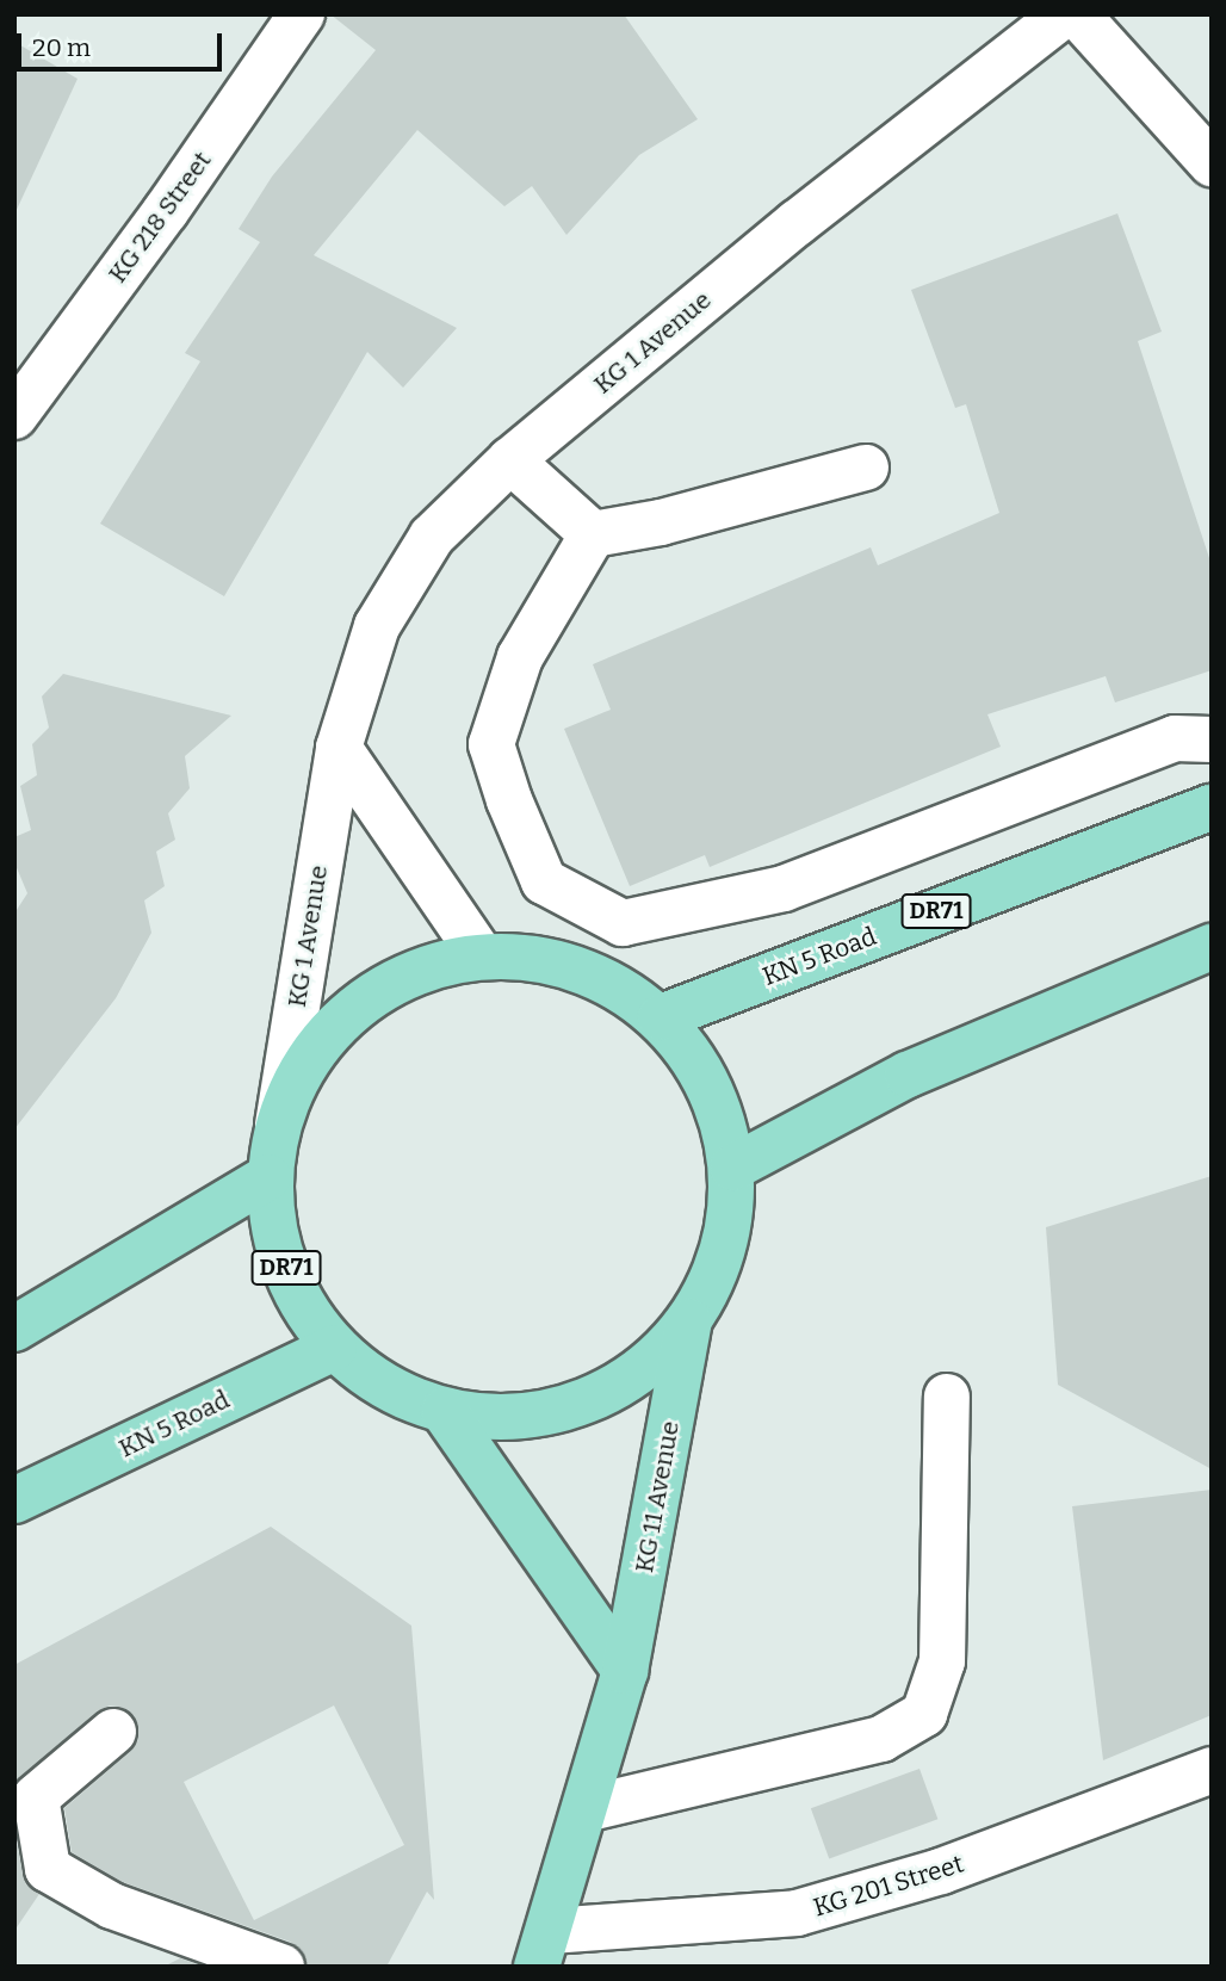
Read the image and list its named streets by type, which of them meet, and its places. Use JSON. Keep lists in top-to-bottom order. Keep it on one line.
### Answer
{"streets":{"main road":["DR71","KN 5 Road","KG 11 Avenue"],"street":["KG 218 Street","KG 1 Avenue","KG 201 Street"]},"crossings":[["KG 1 Avenue","DR71"],["DR71","KN 5 Road"],["DR71","KG 11 Avenue"],["KG 11 Avenue","KG 201 Street"]],"scale_bar":"20 m"}
